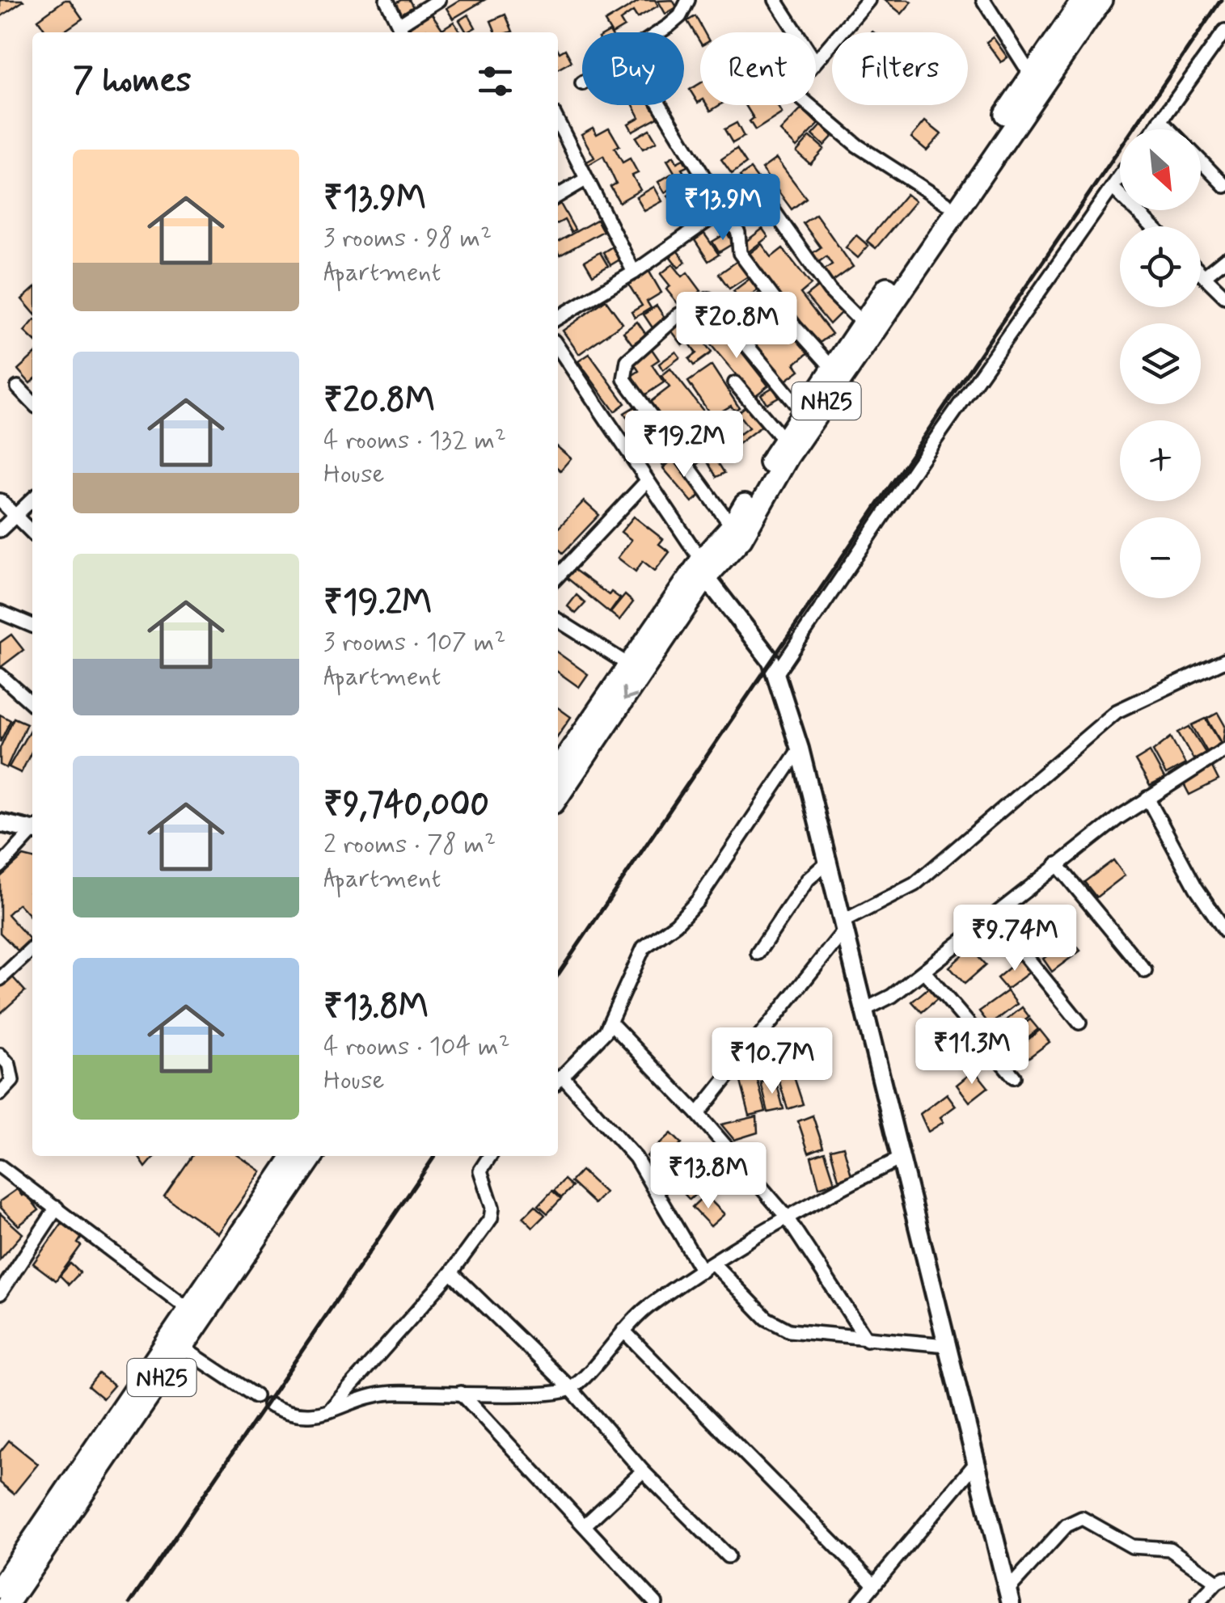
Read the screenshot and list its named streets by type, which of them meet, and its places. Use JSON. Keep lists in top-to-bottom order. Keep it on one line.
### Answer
{"streets":{"main road":["NH25"]},"north":"bottom right","page":{"chip":["Buy","Rent","Filters"],"heading":"7 homes","map_buttons":["+","−"],"list":[{"name":"₹13.9M","note":"3 rooms · 98 m² · Apartment"},{"name":"₹20.8M","note":"4 rooms · 132 m² · House"},{"name":"₹19.2M","note":"3 rooms · 107 m² · Apartment"},{"name":"₹9,740,000","note":"2 rooms · 78 m² · Apartment"},{"name":"₹13.8M","note":"4 rooms · 104 m² · House"}],"price":["₹13.9M","₹20.8M","₹19.2M","₹9.74M","₹11.3M","₹10.7M","₹13.8M"]}}
